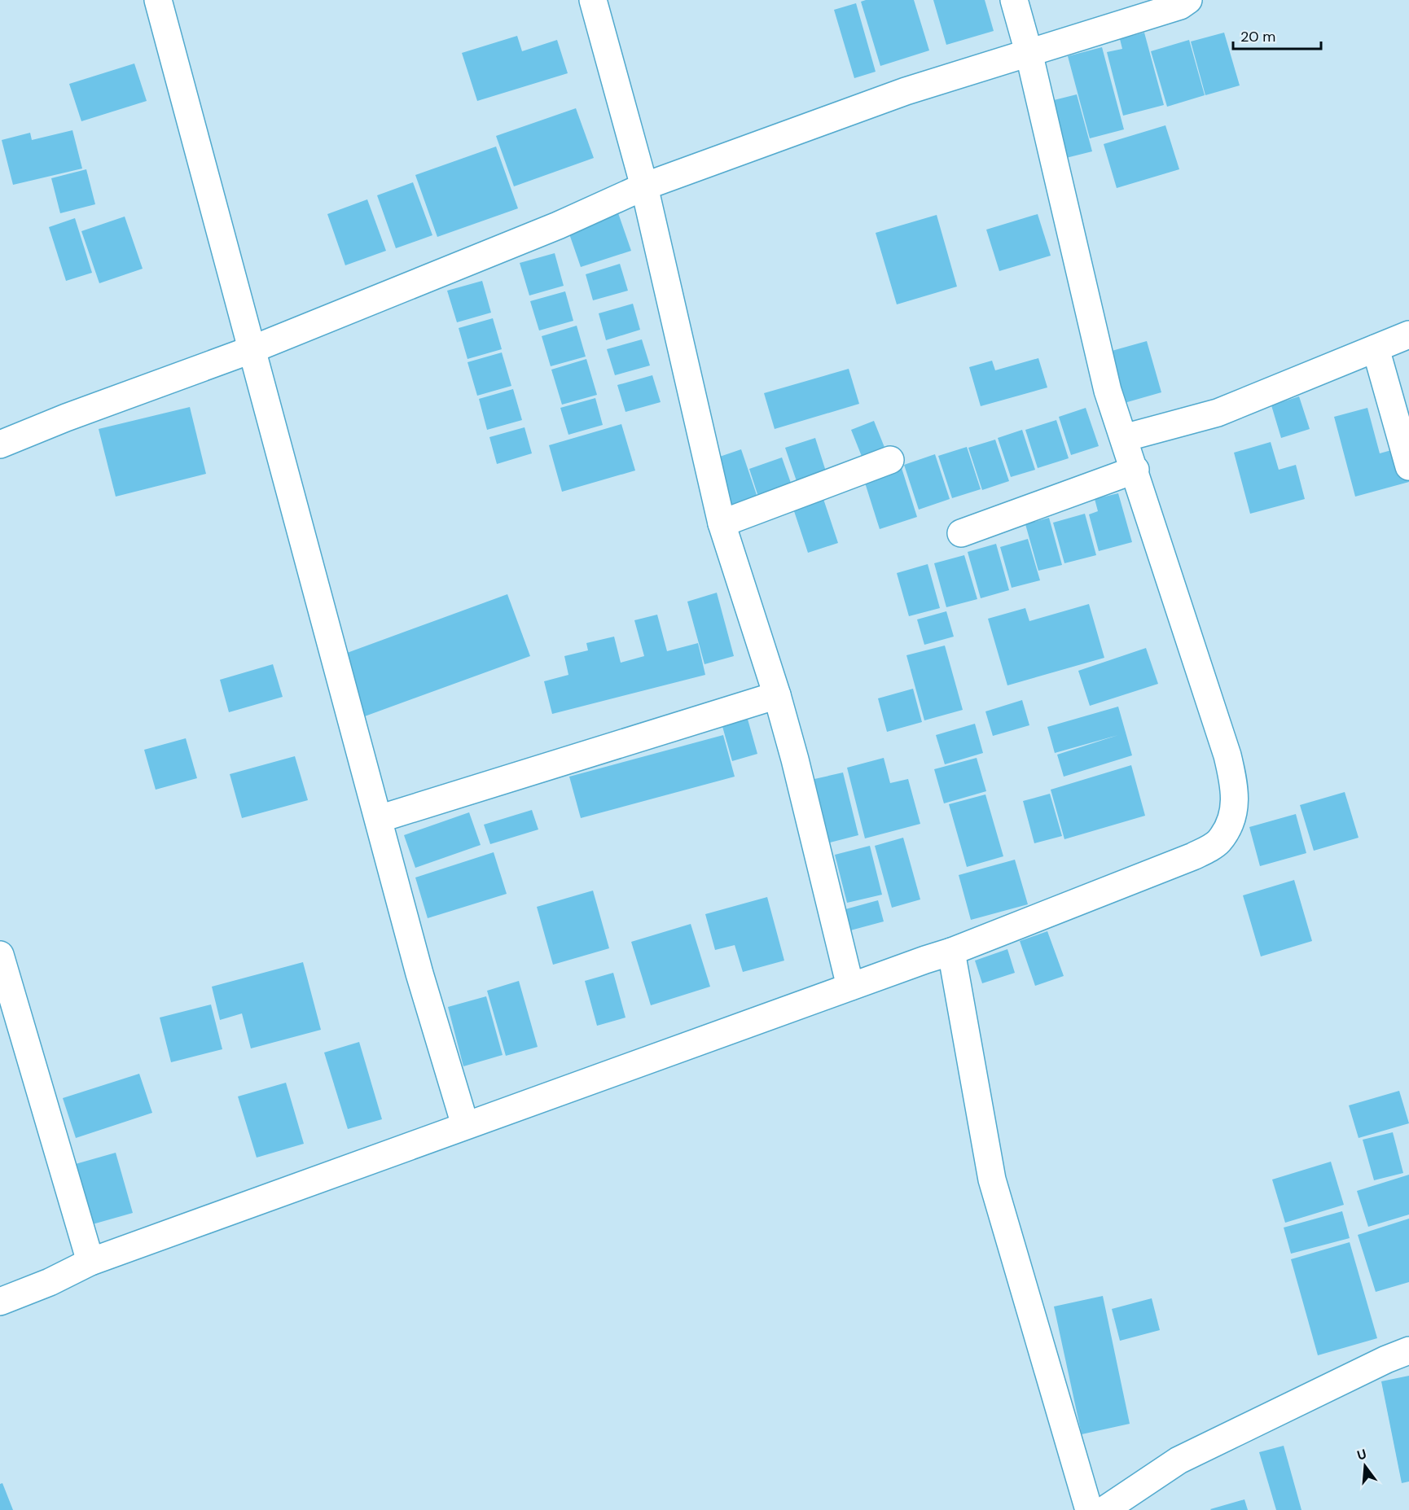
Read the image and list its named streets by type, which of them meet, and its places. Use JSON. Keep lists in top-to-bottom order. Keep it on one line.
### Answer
{"scale_bar":"20 m","north":"top"}
